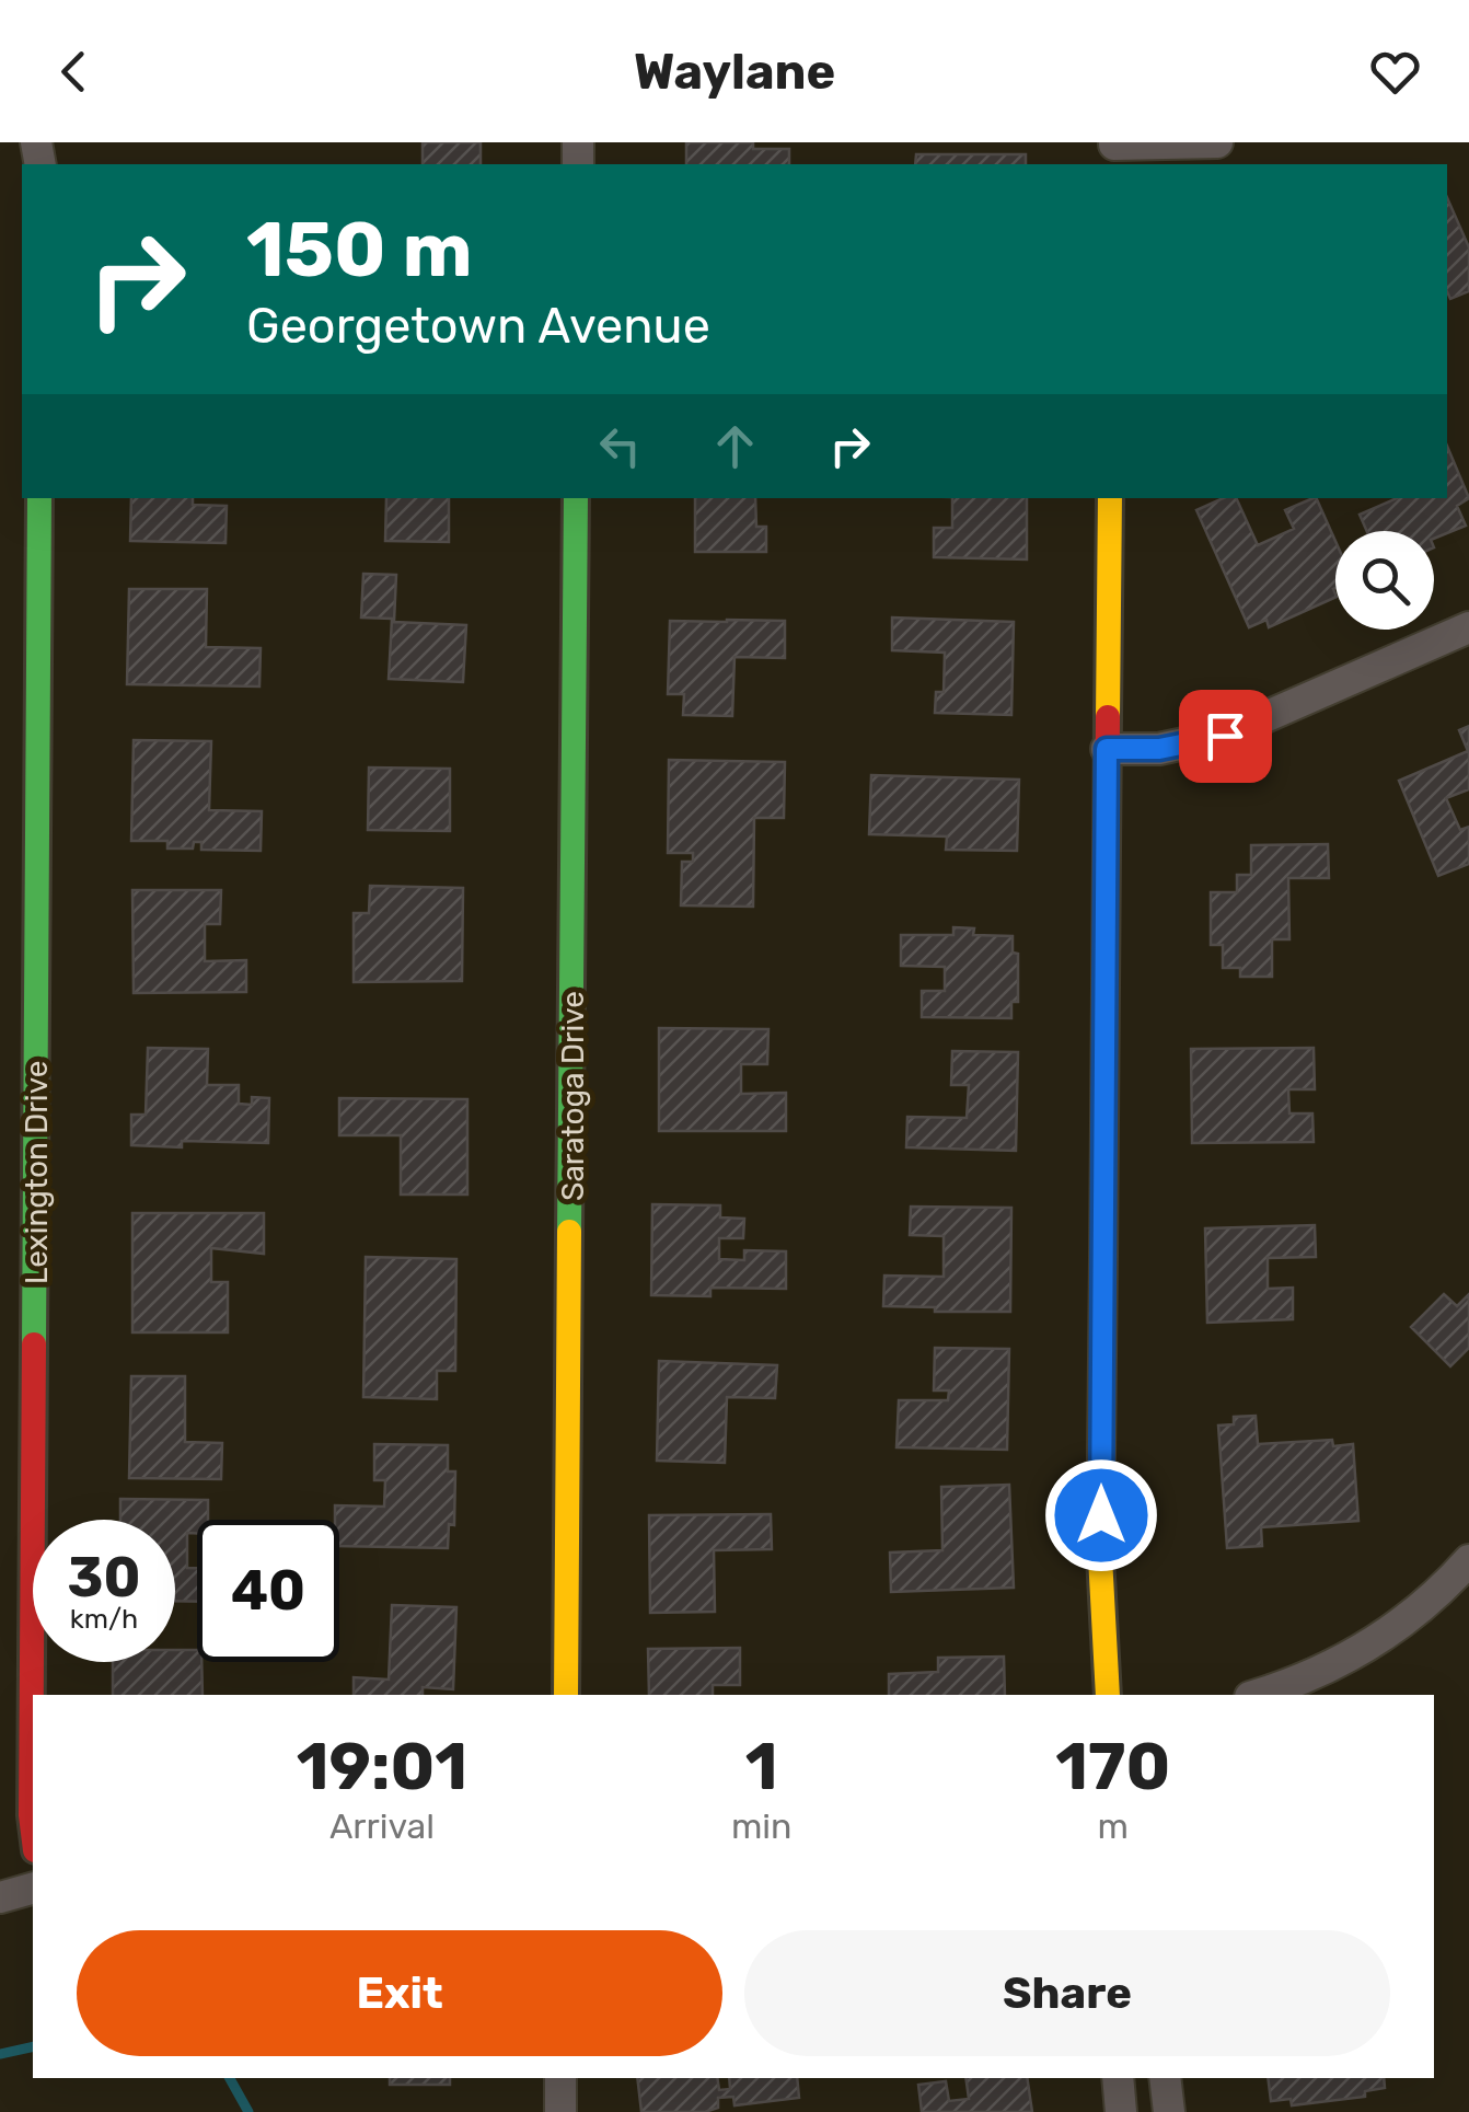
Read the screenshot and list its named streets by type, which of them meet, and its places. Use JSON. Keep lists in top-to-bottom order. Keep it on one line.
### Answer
{"streets":{"street":["Saratoga Drive","Lexington Drive"]},"page":{"header":"Waylane","turn":["150 m","Georgetown Avenue"],"speed":"30 km/h","limit":"40","eta":["19:01","Arrival","1","min","170","m"],"buttons":["Exit","Share"]}}
